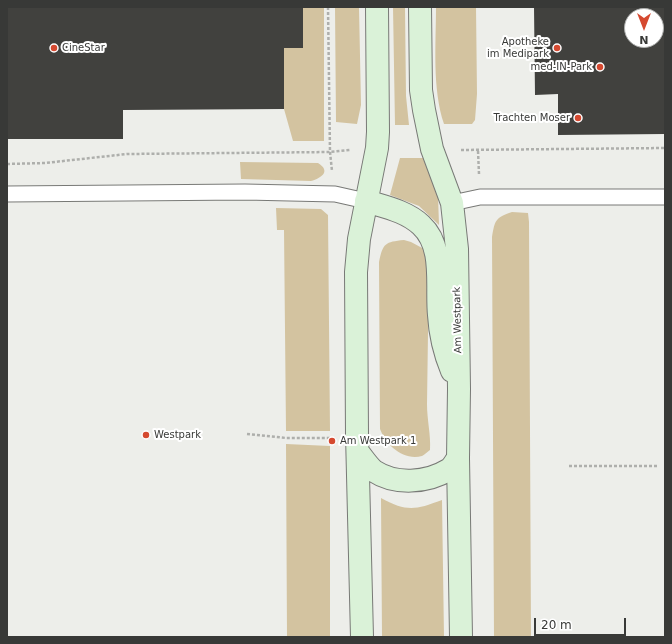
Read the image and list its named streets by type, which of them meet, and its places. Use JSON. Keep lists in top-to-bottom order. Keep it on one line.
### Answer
{"streets":{"main road":["Am Westpark"]},"places":["CineStar","Apotheke im Medipark","med-IN-Park","Trachten Moser","Westpark","Am Westpark 1"],"scale_bar":"20 m","north":"bottom"}
